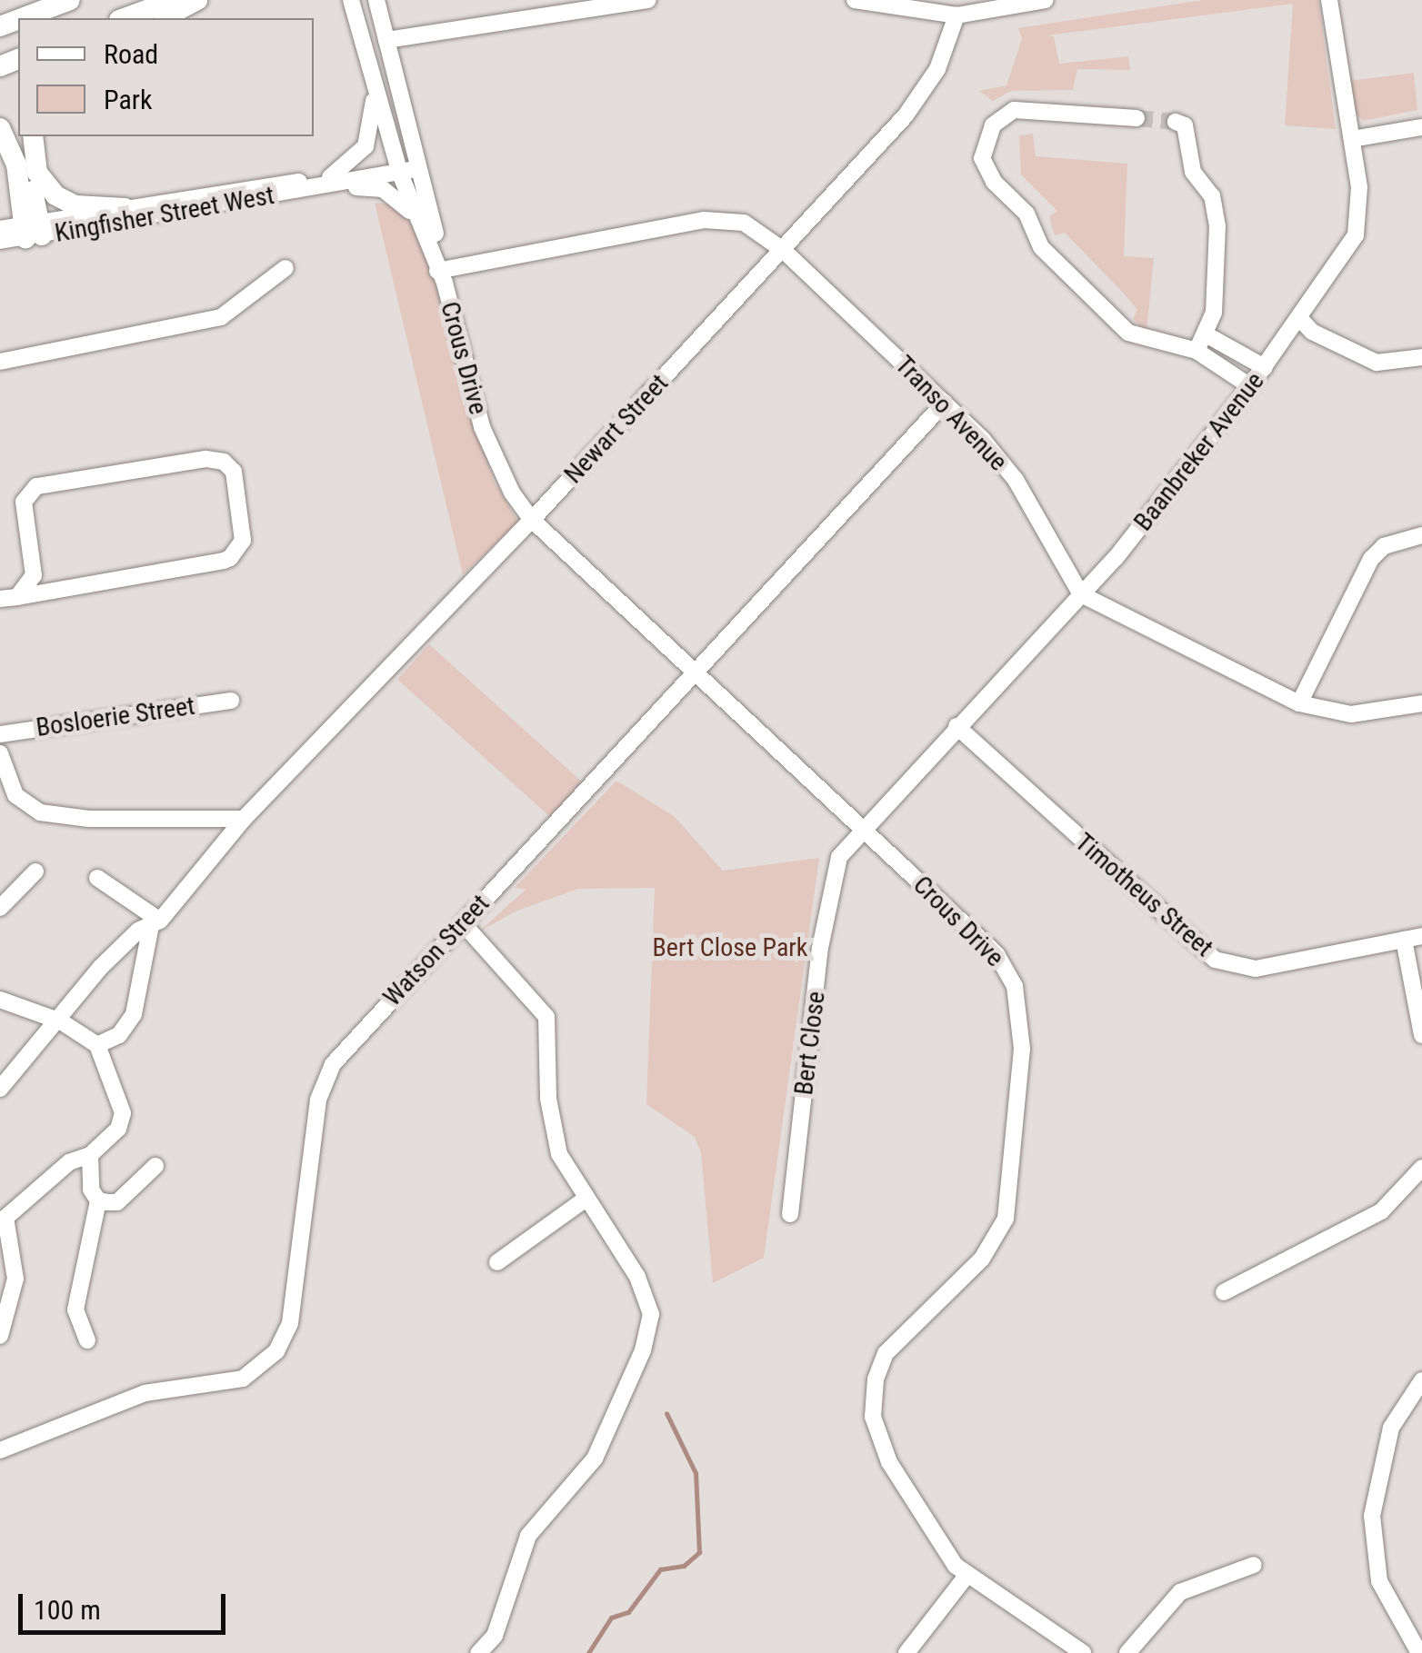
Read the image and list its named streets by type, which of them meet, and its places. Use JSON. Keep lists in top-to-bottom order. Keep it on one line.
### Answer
{"streets":{"street":["Kingfisher Street West","Crous Drive","Transo Avenue","Newart Street","Baanbreker Avenue","Bosloerie Street","Timotheus Street","Watson Street","Bert Close"]},"crossings":[["Kingfisher Street West","Crous Drive"],["Crous Drive","Transo Avenue"],["Crous Drive","Newart Street"],["Crous Drive","Baanbreker Avenue"],["Crous Drive","Watson Street"],["Crous Drive","Bert Close"],["Transo Avenue","Newart Street"],["Transo Avenue","Baanbreker Avenue"],["Transo Avenue","Watson Street"],["Baanbreker Avenue","Timotheus Street"],["Baanbreker Avenue","Bert Close"]],"parks":["Bert Close Park"],"legend":["Road","Park"],"scale_bar":"100 m"}
